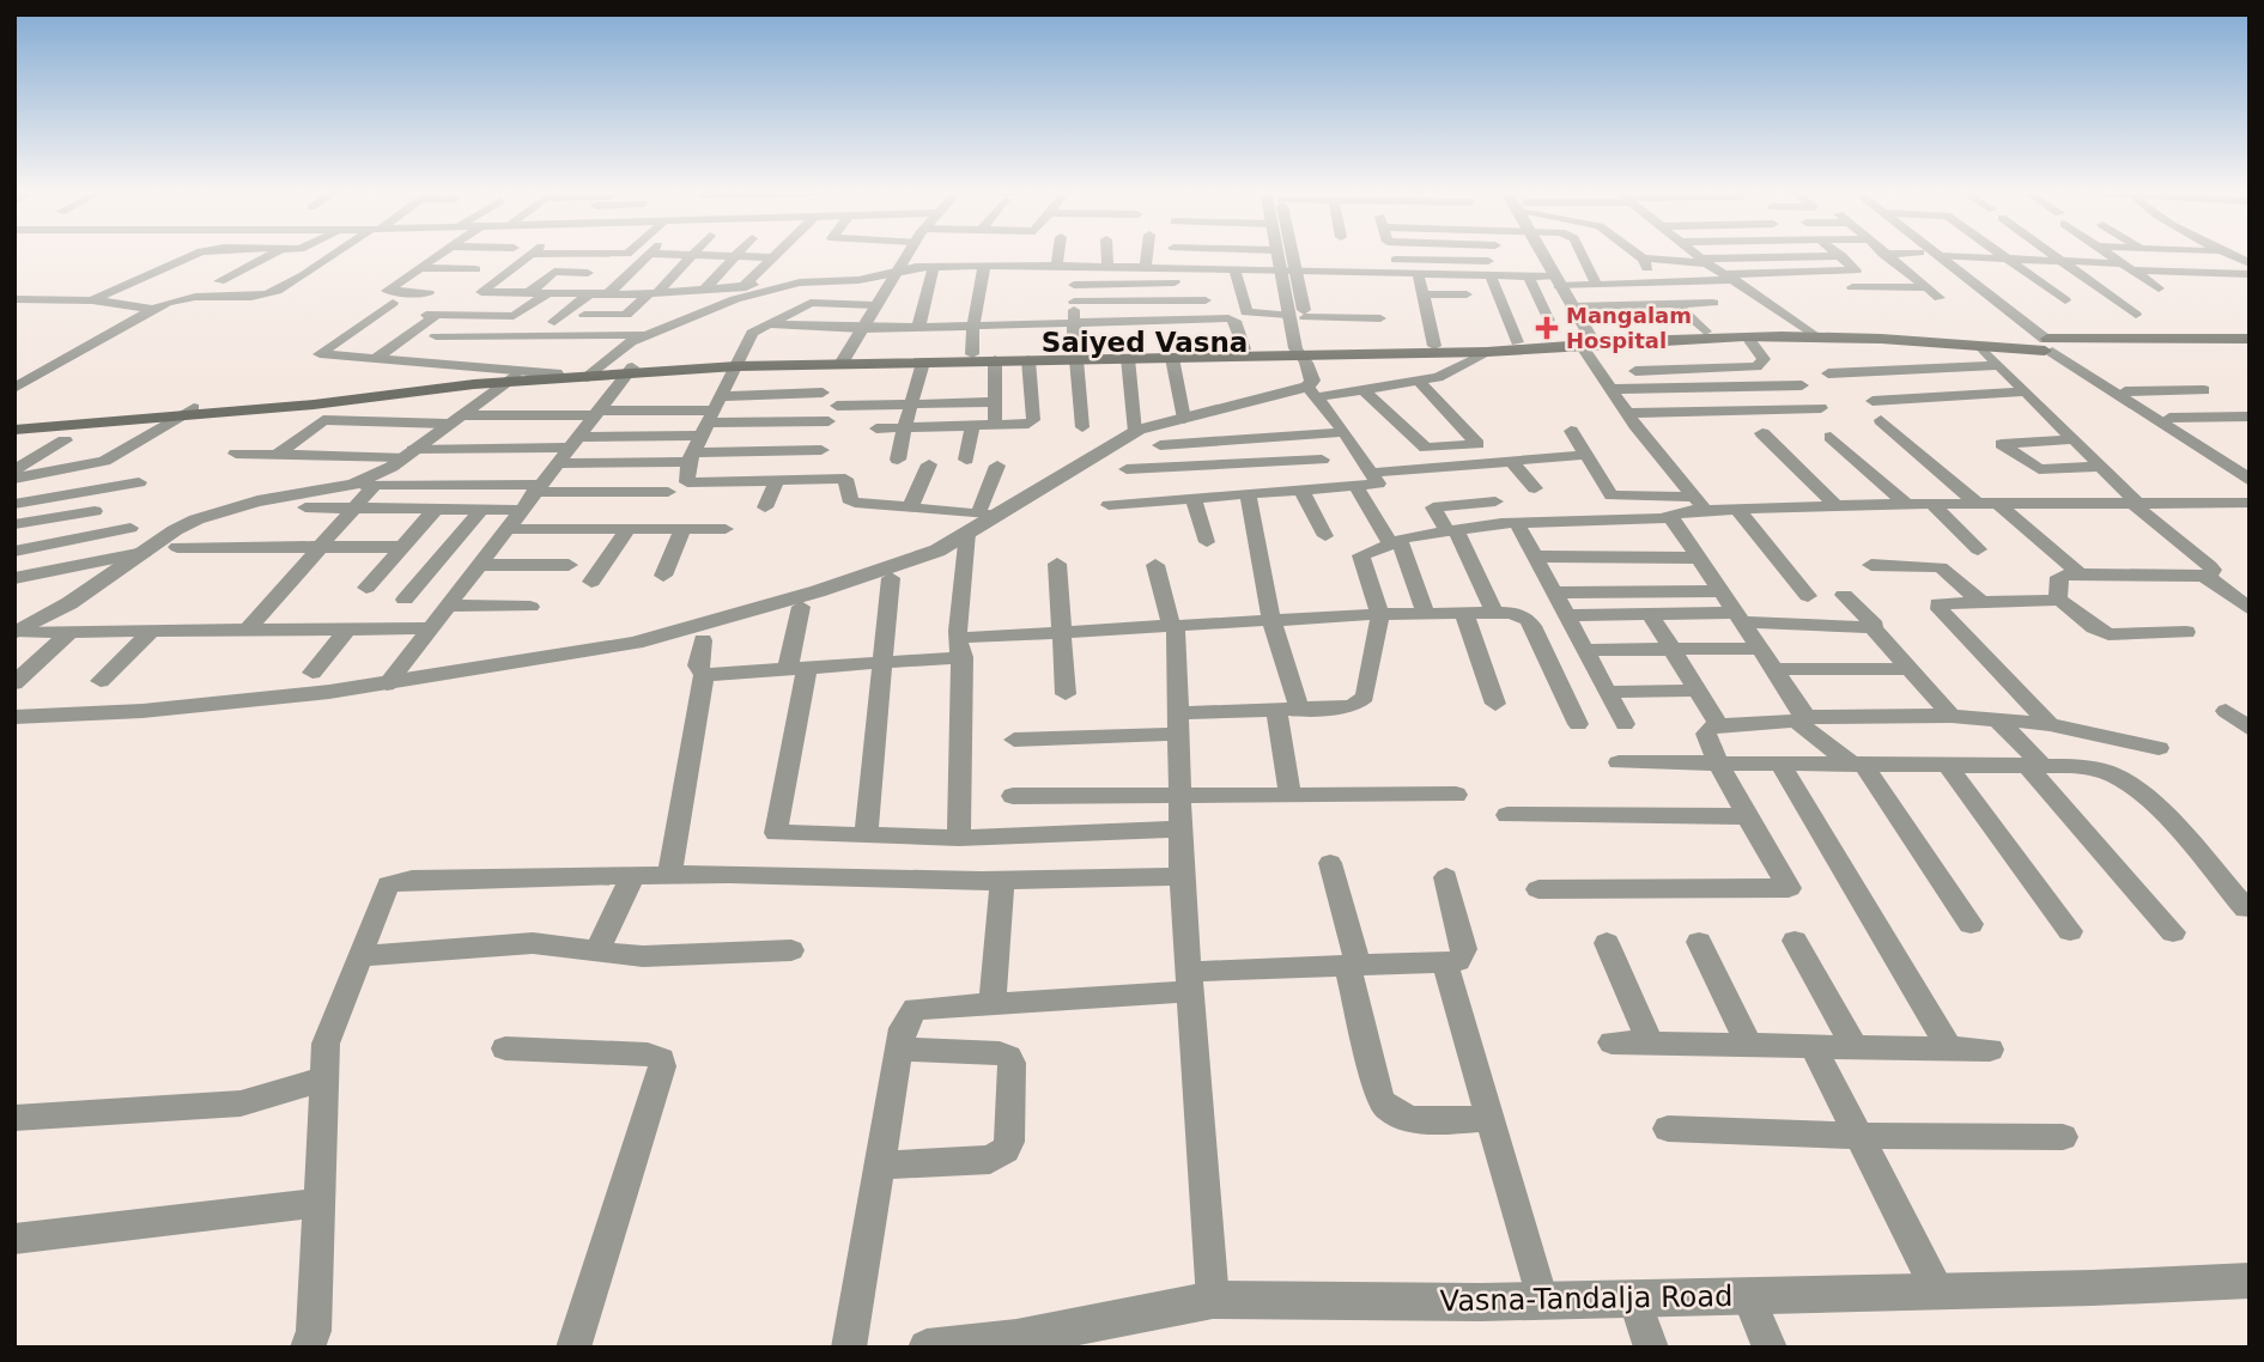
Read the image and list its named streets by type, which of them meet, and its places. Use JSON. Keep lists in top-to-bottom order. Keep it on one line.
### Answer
{"streets":{"street":["Vasna-Tandalja Road"]},"districts":["Saiyed Vasna"],"places":{"health":["Mangalam Hospital"]}}
